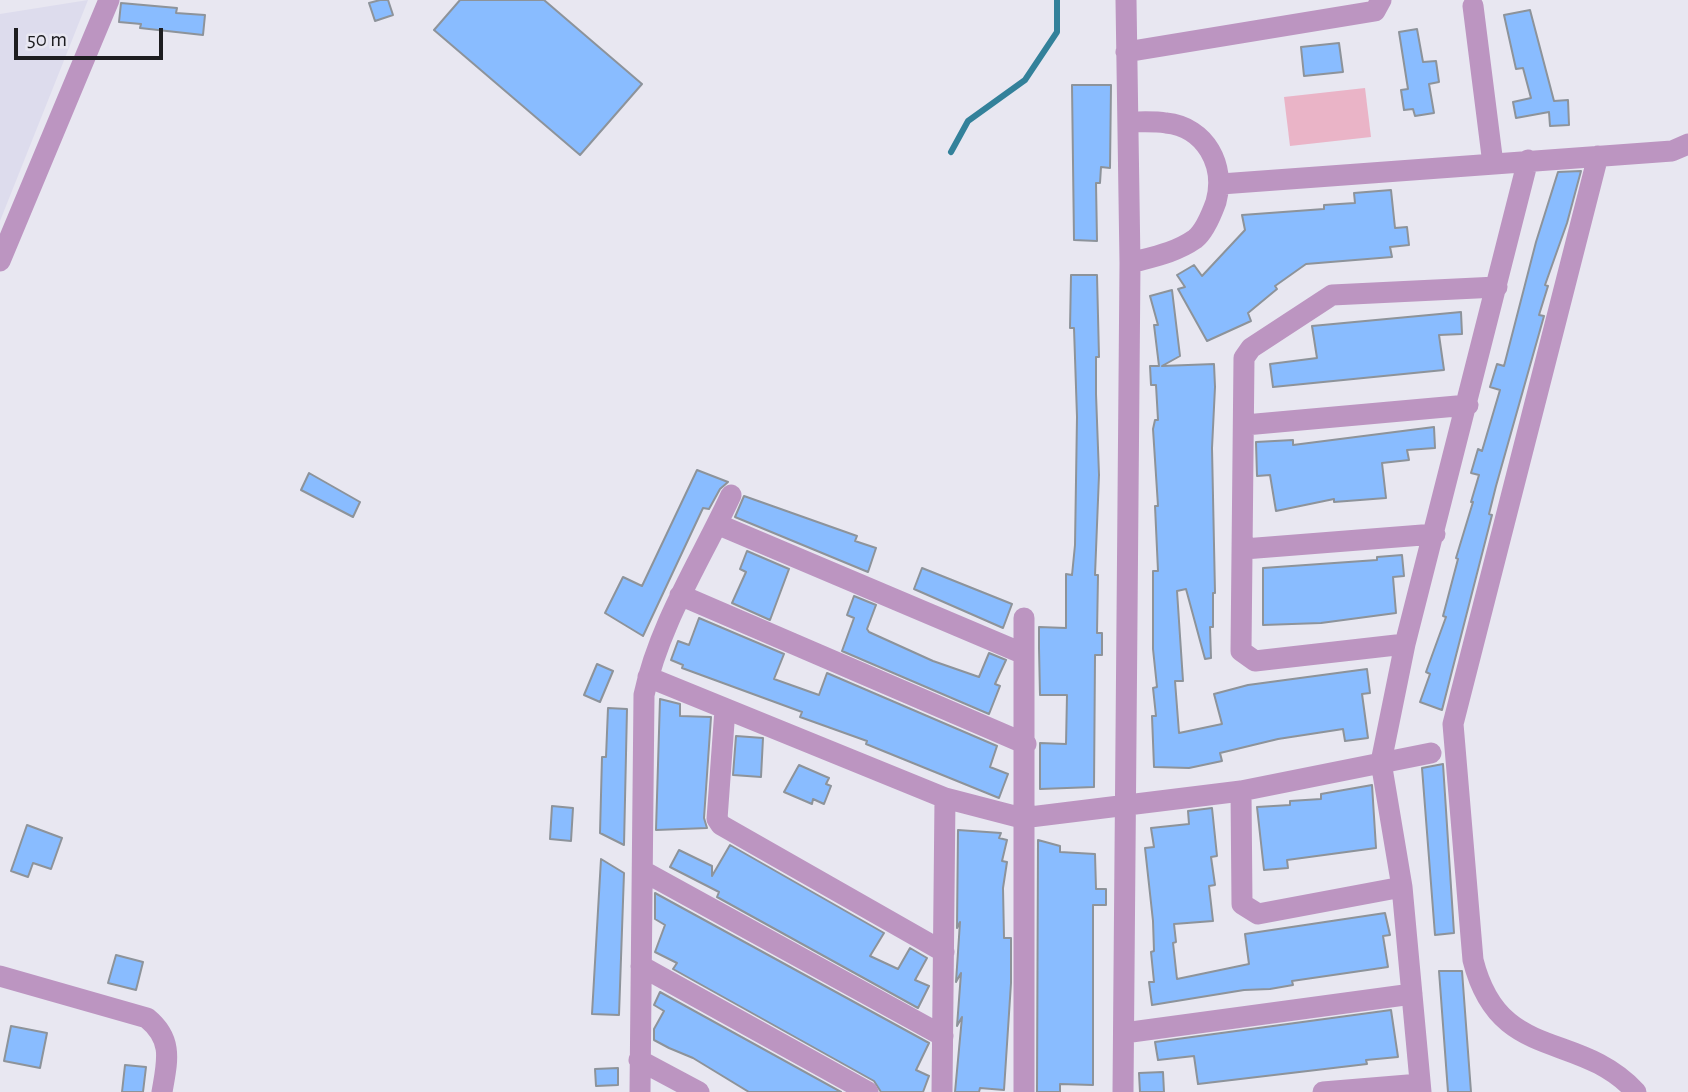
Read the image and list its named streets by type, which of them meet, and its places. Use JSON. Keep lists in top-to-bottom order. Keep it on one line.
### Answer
{"scale_bar":"50 m"}
